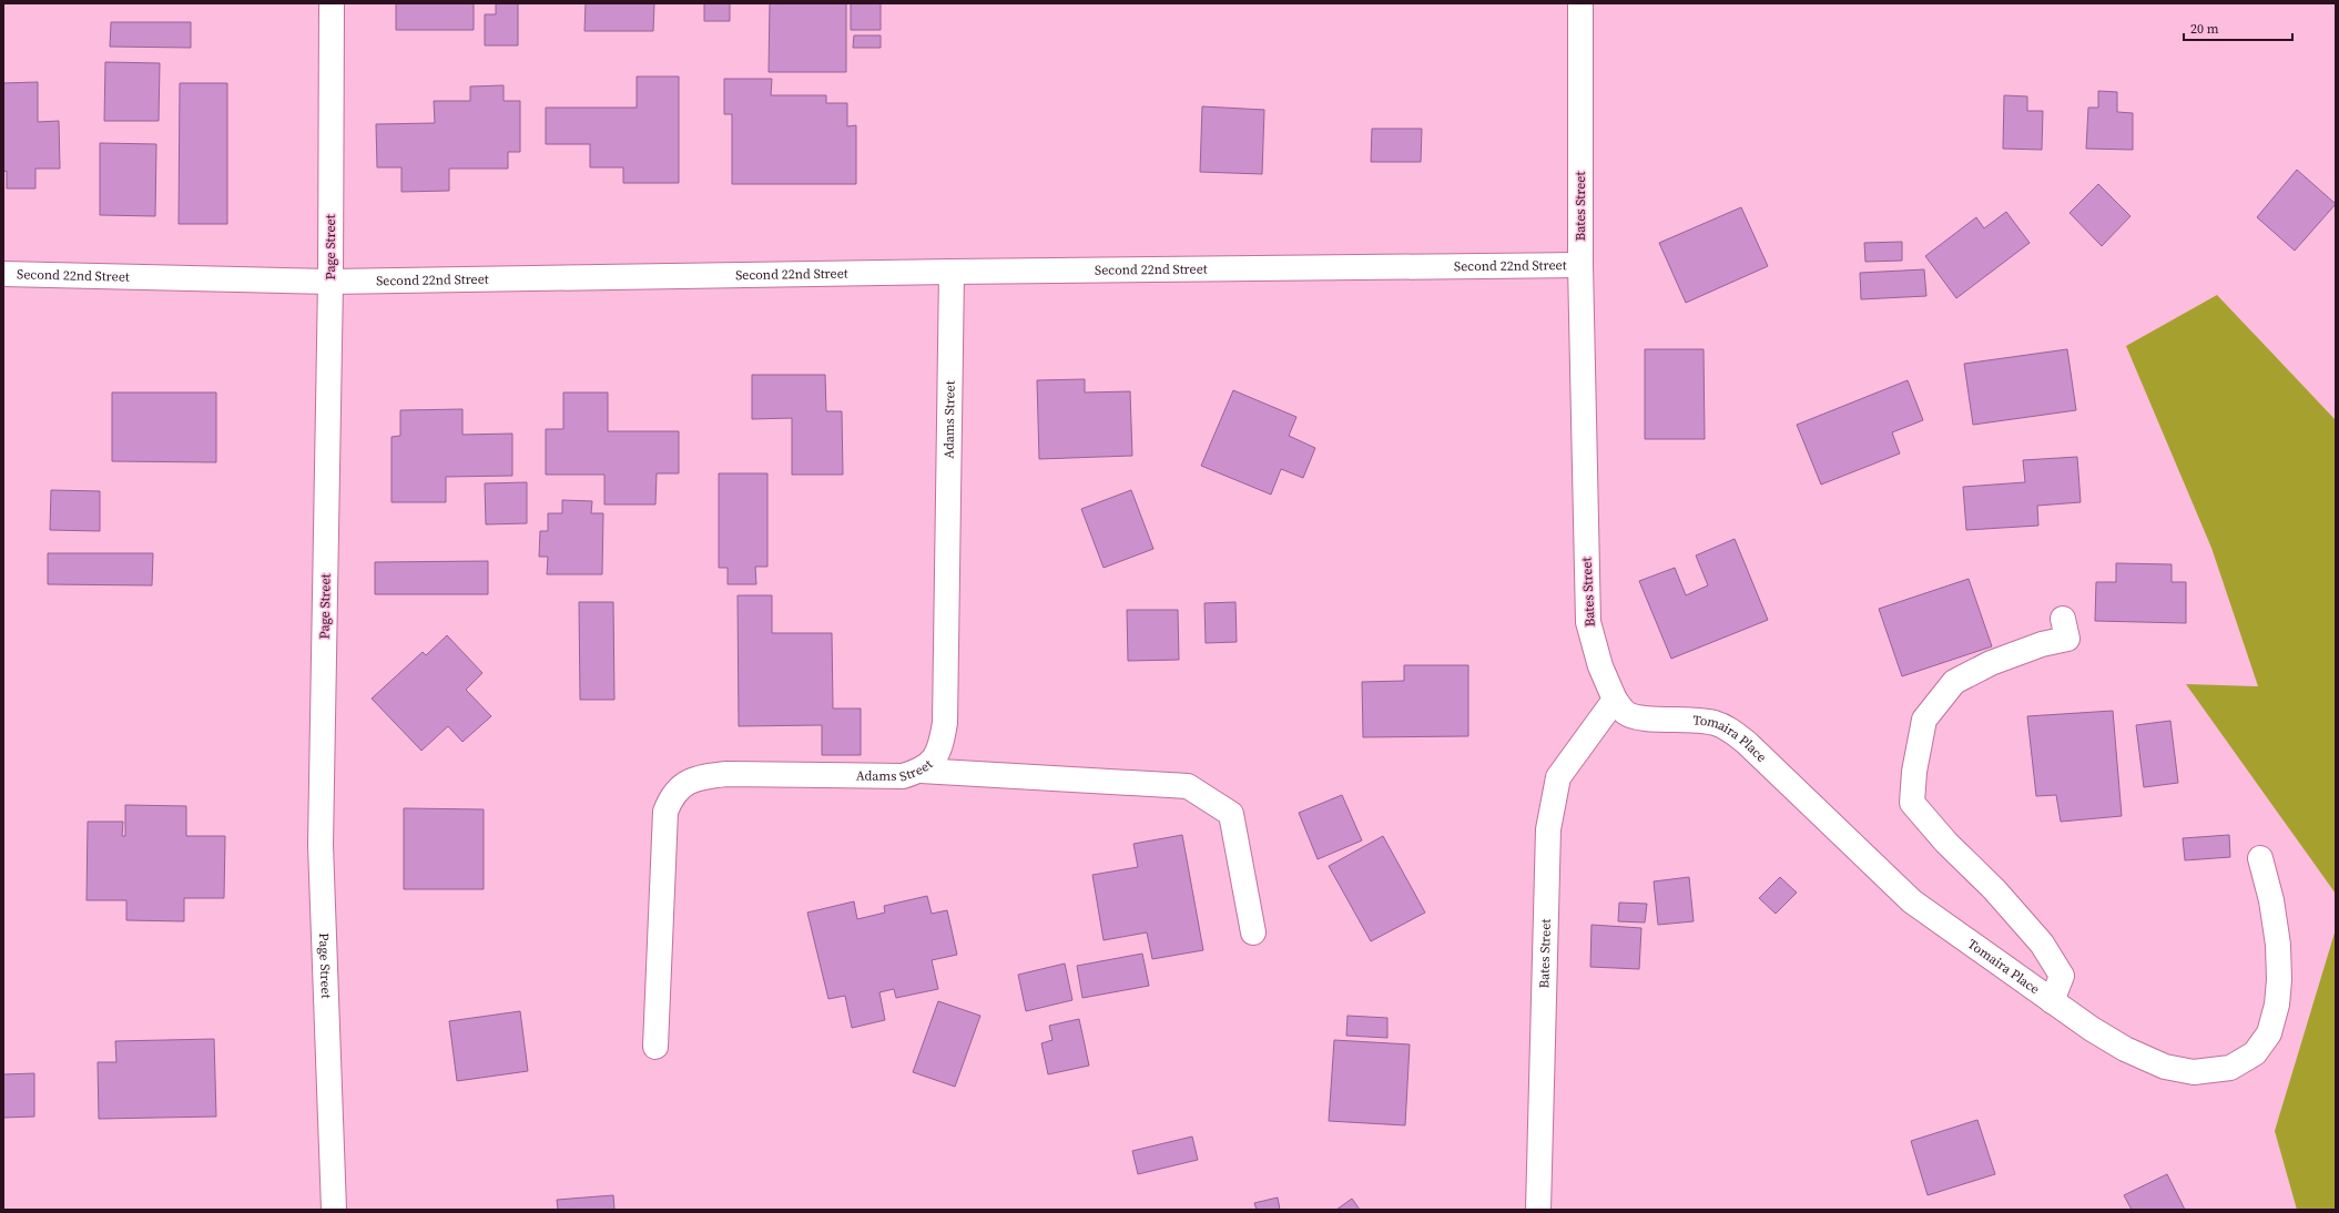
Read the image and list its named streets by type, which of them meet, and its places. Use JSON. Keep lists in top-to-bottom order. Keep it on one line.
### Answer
{"streets":{"street":["Bates Street","Page Street","Second 22nd Street","Adams Street","Tomaira Place"]},"crossings":[["Bates Street","Second 22nd Street"],["Bates Street","Tomaira Place"],["Page Street","Second 22nd Street"],["Second 22nd Street","Adams Street"]],"scale_bar":"20 m"}
